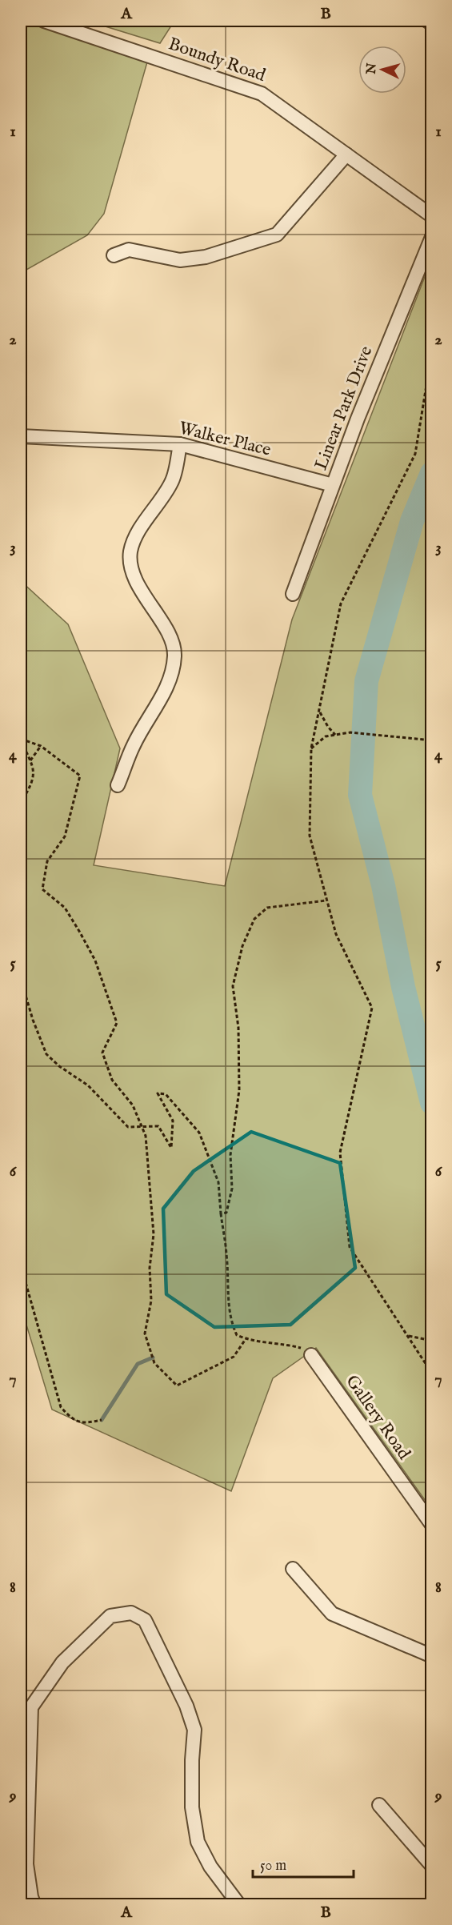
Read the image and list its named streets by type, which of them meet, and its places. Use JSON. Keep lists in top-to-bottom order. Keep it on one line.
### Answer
{"streets":{"street":["Boundy Road","Linear Park Drive","Walker Place","Gallery Road"]},"crossings":[["Linear Park Drive","Walker Place"]],"scale_bar":"50 m","north":"left","grid":{"columns":["A","B"],"rows":["1","2","3","4","5","6","7","8","9"]}}
